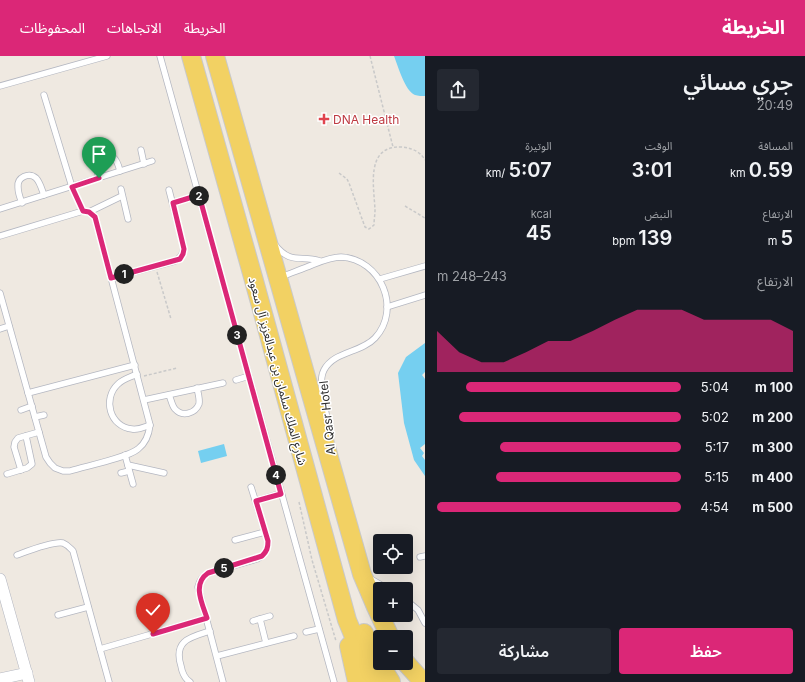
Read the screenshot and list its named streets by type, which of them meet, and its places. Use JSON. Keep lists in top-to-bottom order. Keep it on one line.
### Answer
{"streets":{"main road":["شارع الملك سلمان بن عبدالعزيز آل سعود"],"lane":["Al Qasr Hotel"]},"crossings":[["شارع الملك سلمان بن عبدالعزيز آل سعود","Al Qasr Hotel"]],"places":{"health":["DNA Health"]},"page":{"header":"الخريطة","nav":["الخريطة","الاتجاهات","المحفوظات"],"heading":["جري مسائي","20:49"],"stats":[["المسافة","0.59 km"],["الوقت","3:01"],["الوتيرة","5:07 /km"],["الارتفاع","5 m"],["النبض","139 bpm"],["kcal","45"]],"pins":["2","1","3","4","5"],"chart":["الارتفاع","243–248 m"],"list":[{"name":"100 m","note":"5:04"},{"name":"200 m","note":"5:02"},{"name":"300 m","note":"5:17"},{"name":"400 m","note":"5:15"},{"name":"500 m","note":"4:54"}],"map_buttons":["+","−"],"buttons":["حفظ","مشاركة"]}}
